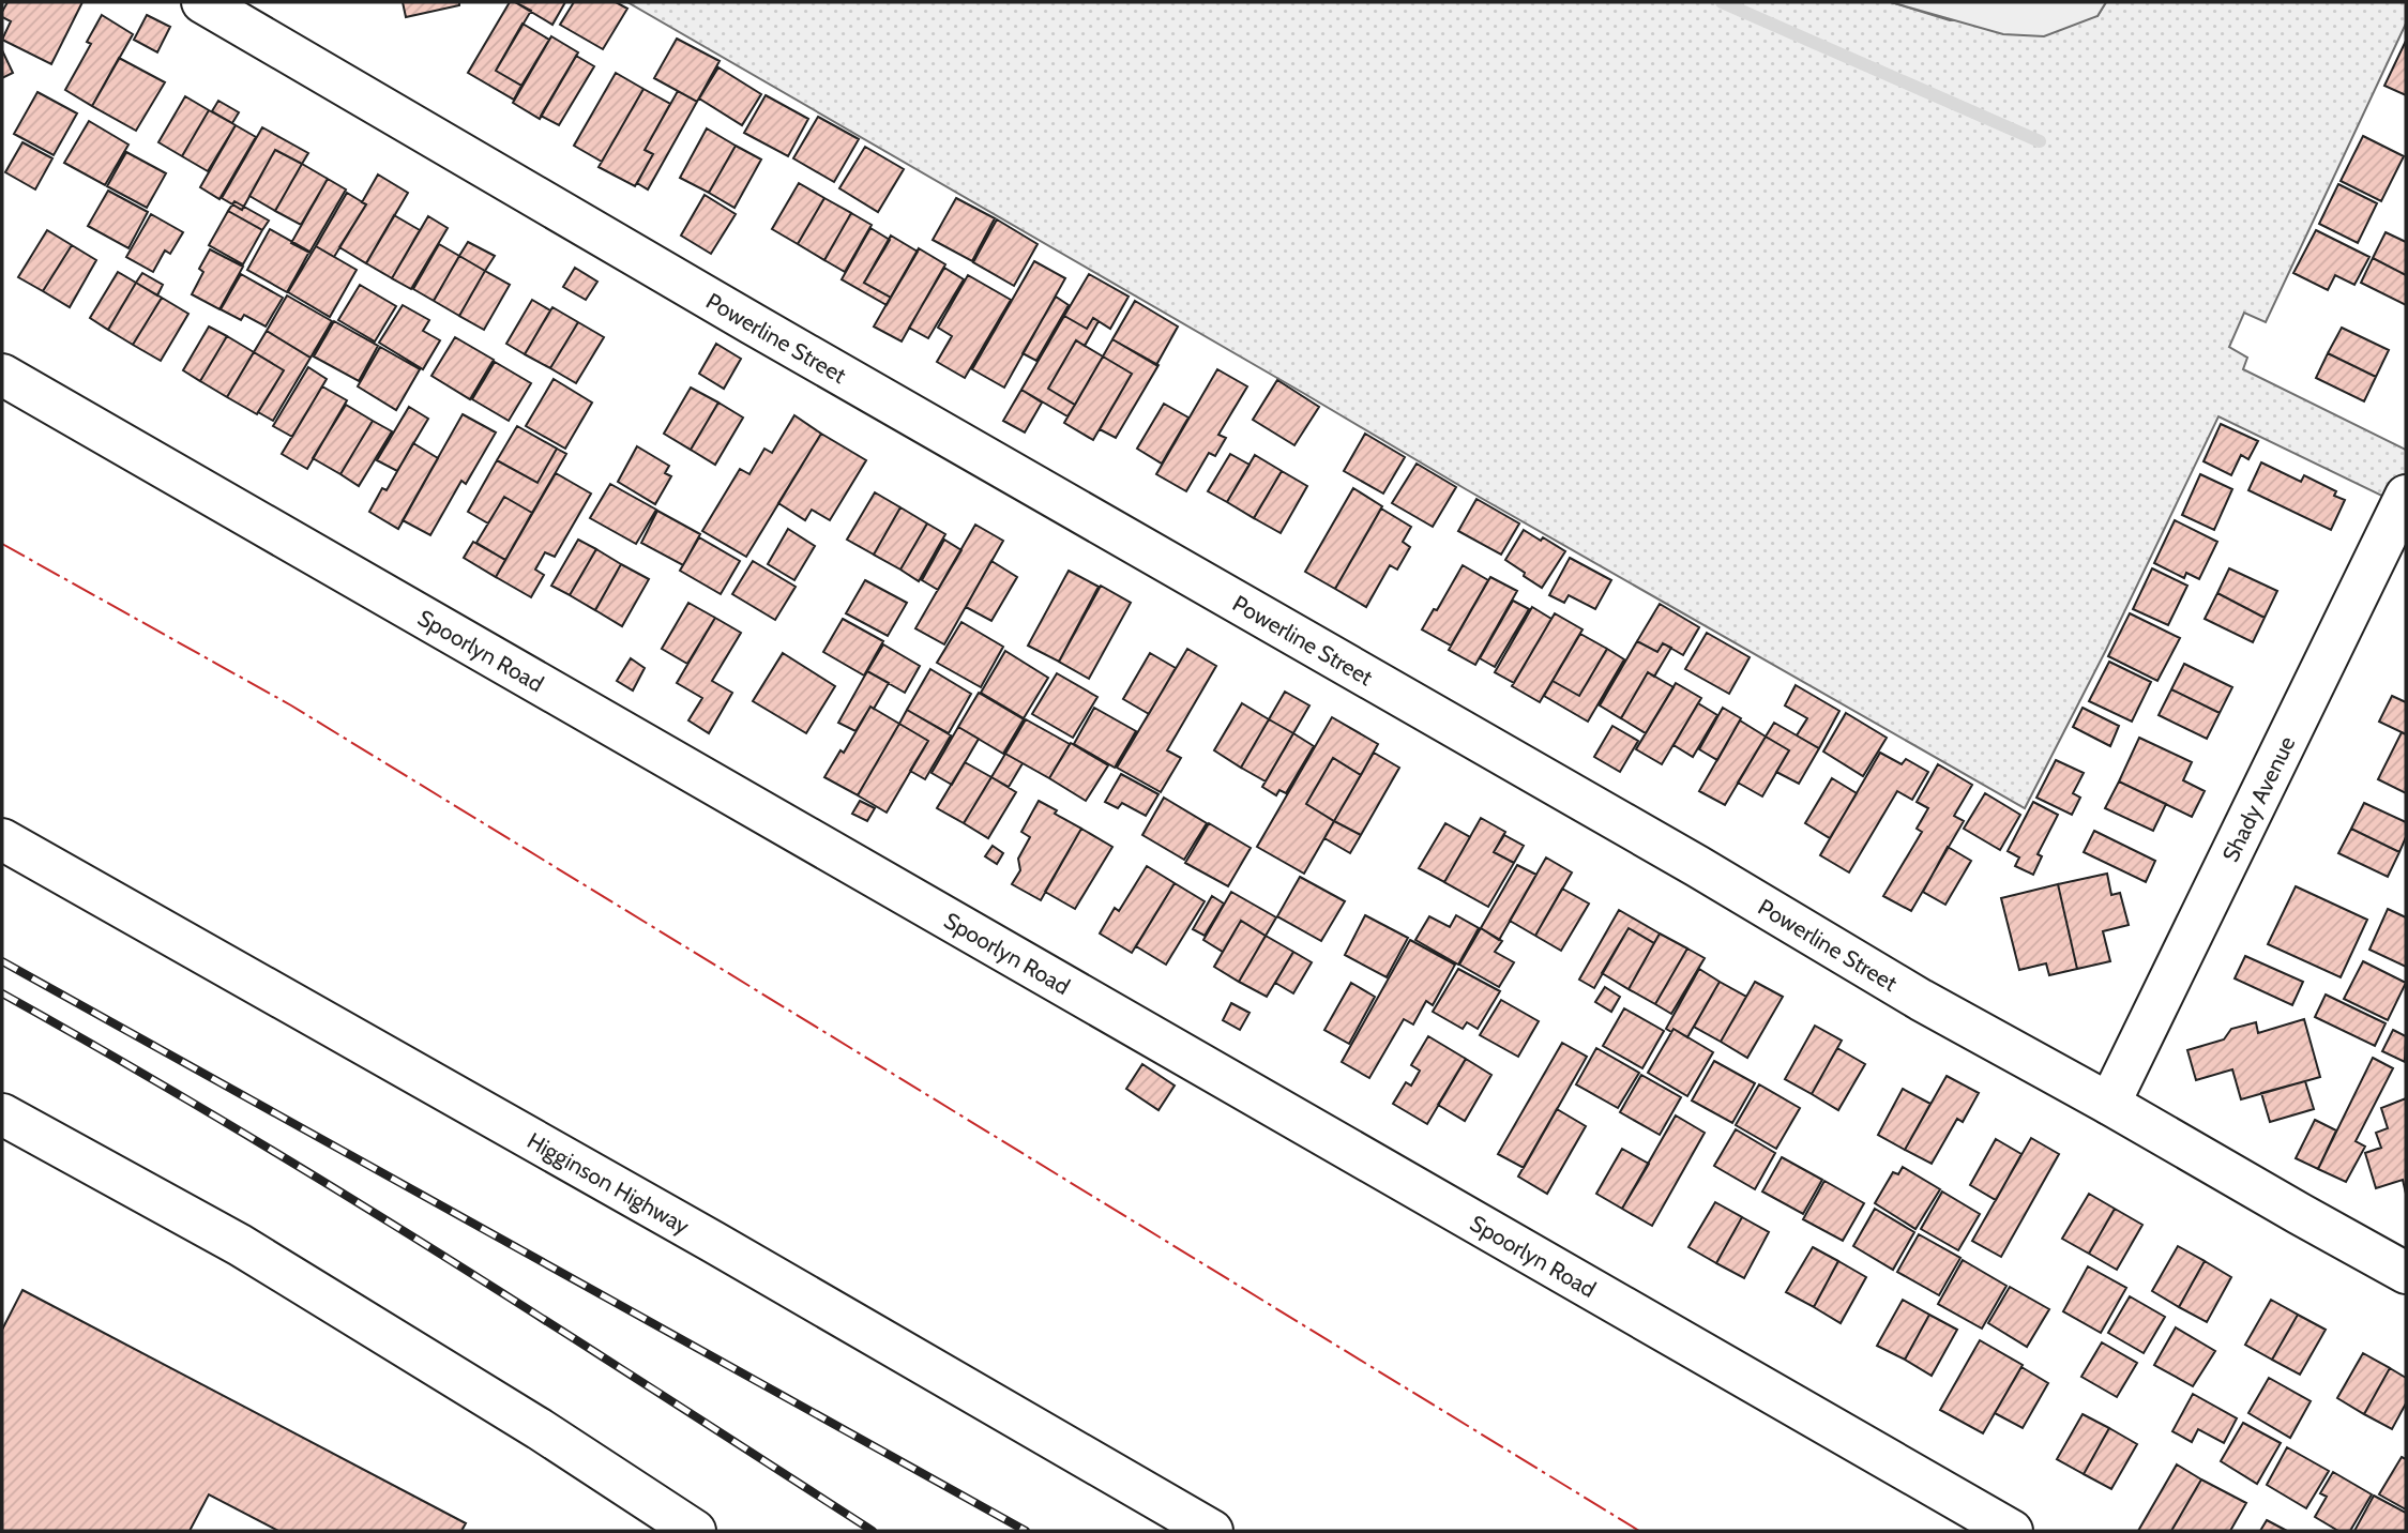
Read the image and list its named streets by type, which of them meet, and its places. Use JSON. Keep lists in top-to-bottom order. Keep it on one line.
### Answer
{"streets":{"main road":["Powerline Street","Spoorlyn Road","Shady Avenue","Higginson Highway"]},"crossings":[["Powerline Street","Shady Avenue"]]}
